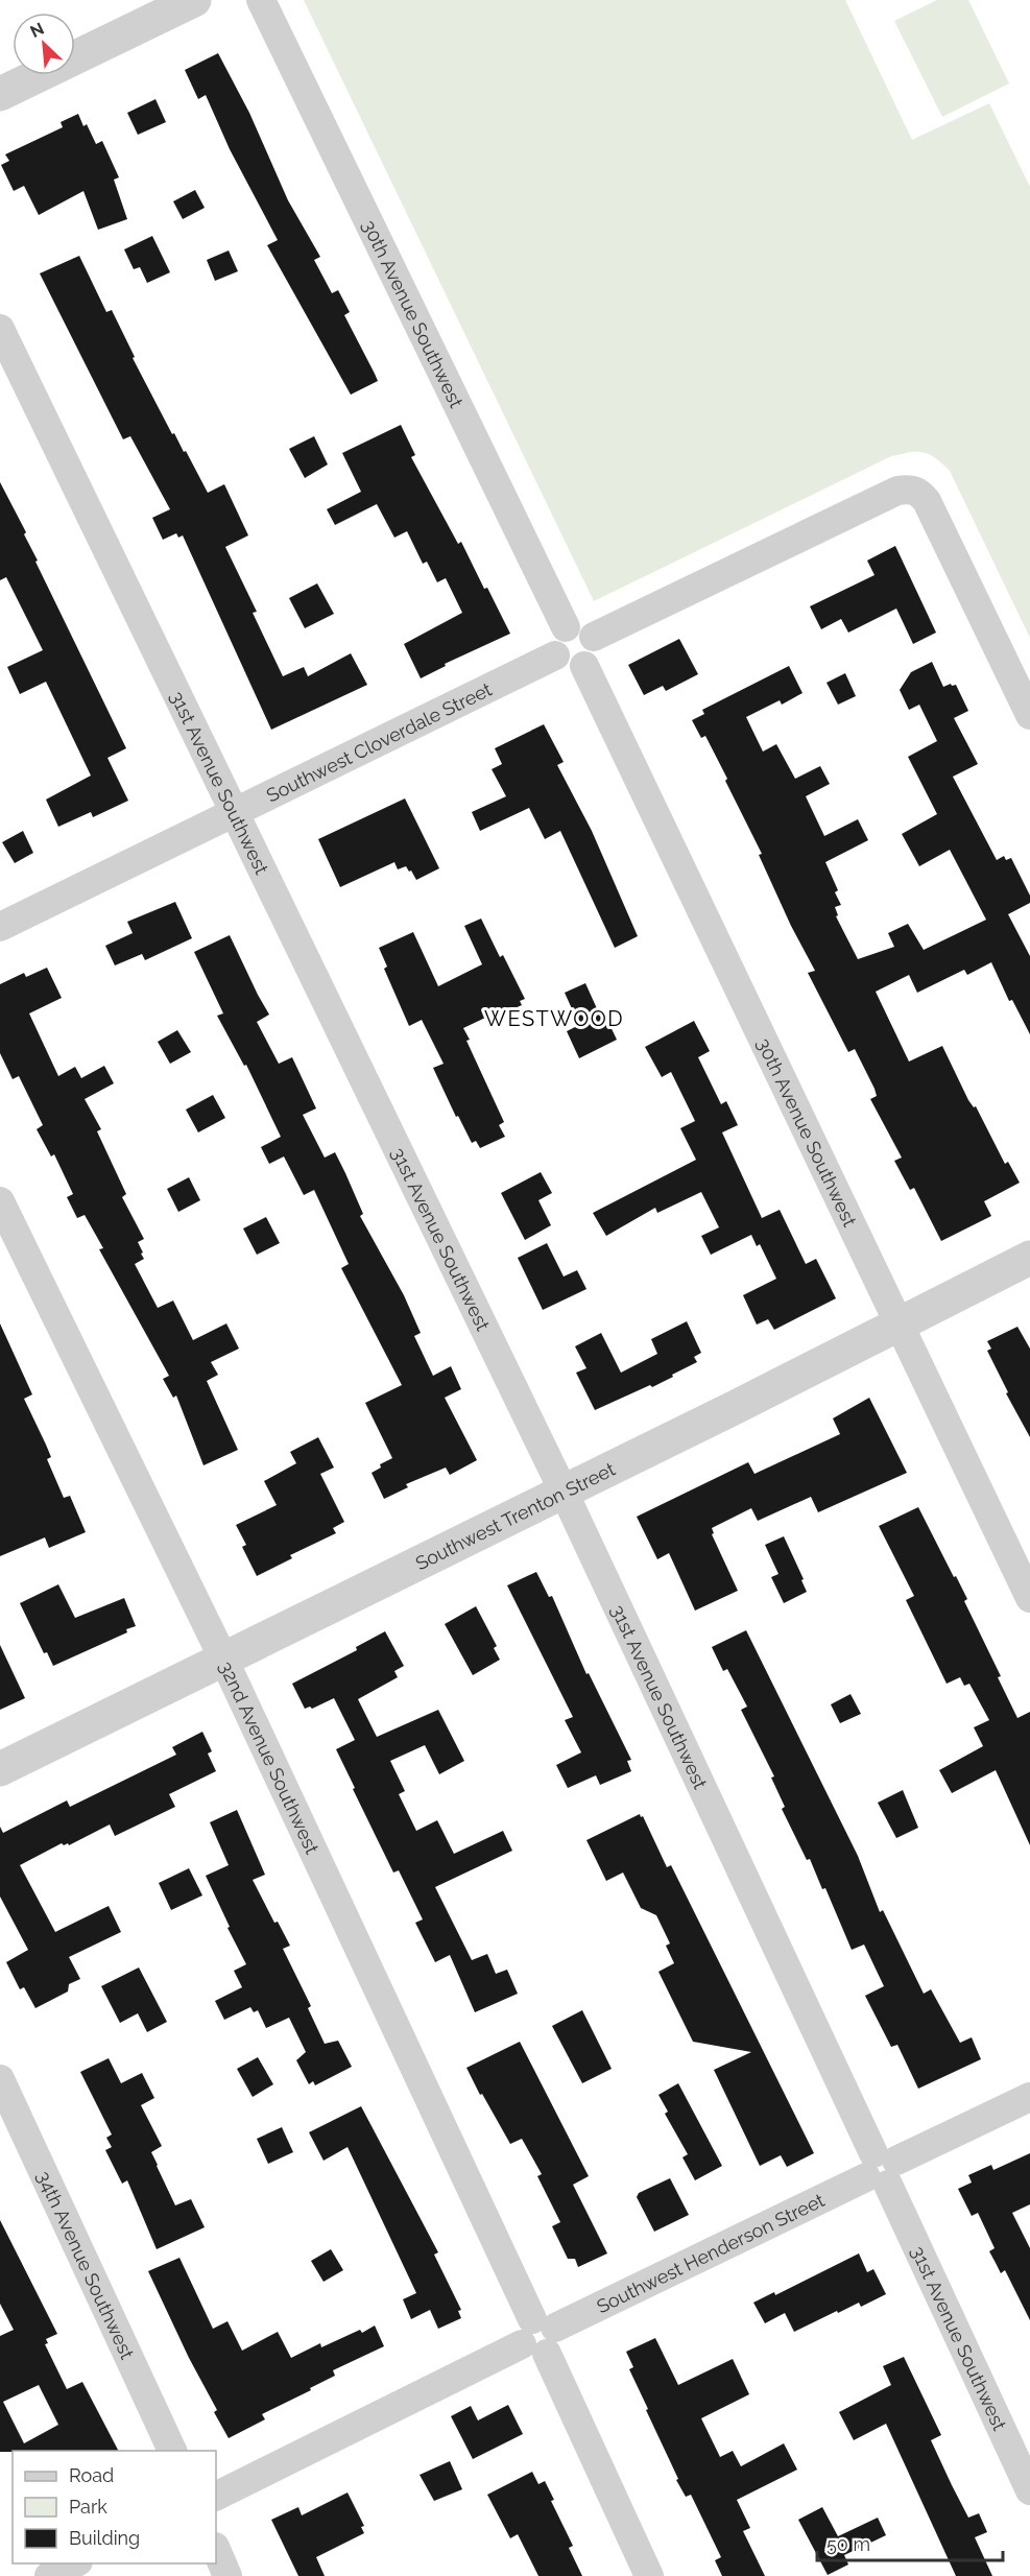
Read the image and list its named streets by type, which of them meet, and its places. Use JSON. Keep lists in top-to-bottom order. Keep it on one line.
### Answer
{"streets":{"street":["30th Avenue Southwest","Southwest Cloverdale Street","31st Avenue Southwest","Southwest Trenton Street","32nd Avenue Southwest","Southwest Henderson Street","34th Avenue Southwest"]},"crossings":[["30th Avenue Southwest","Southwest Cloverdale Street"],["30th Avenue Southwest","Southwest Trenton Street"],["Southwest Cloverdale Street","31st Avenue Southwest"],["31st Avenue Southwest","Southwest Trenton Street"],["31st Avenue Southwest","Southwest Henderson Street"],["Southwest Trenton Street","32nd Avenue Southwest"],["32nd Avenue Southwest","Southwest Henderson Street"]],"districts":["WESTWOOD"],"legend":["Road","Park","Building"],"scale_bar":"50 m","north":"top left"}
